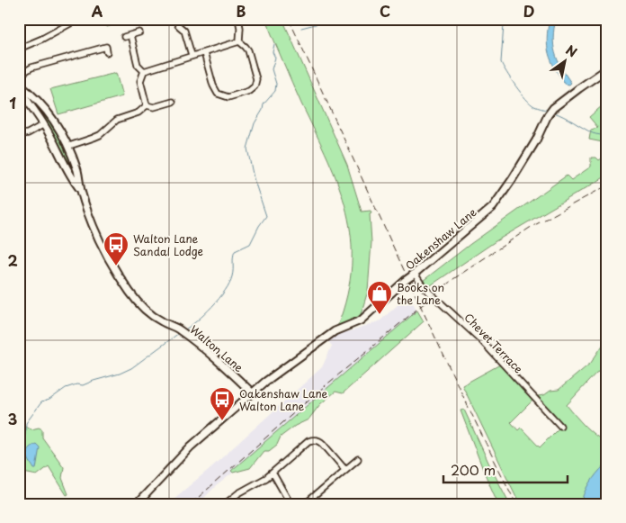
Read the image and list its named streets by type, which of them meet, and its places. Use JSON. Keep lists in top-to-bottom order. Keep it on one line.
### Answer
{"streets":{"street":["Oakenshaw Lane","Chevet Terrace","Walton Lane"]},"crossings":[["Oakenshaw Lane","Chevet Terrace"],["Oakenshaw Lane","Walton Lane"]],"places":{"bus stop":["Walton Lane Sandal Lodge","Oakenshaw Lane Walton Lane"],"shop":["Books on the Lane"]},"scale_bar":"200 m","north":"top right","grid":{"columns":["A","B","C","D"],"rows":["1","2","3"]}}
